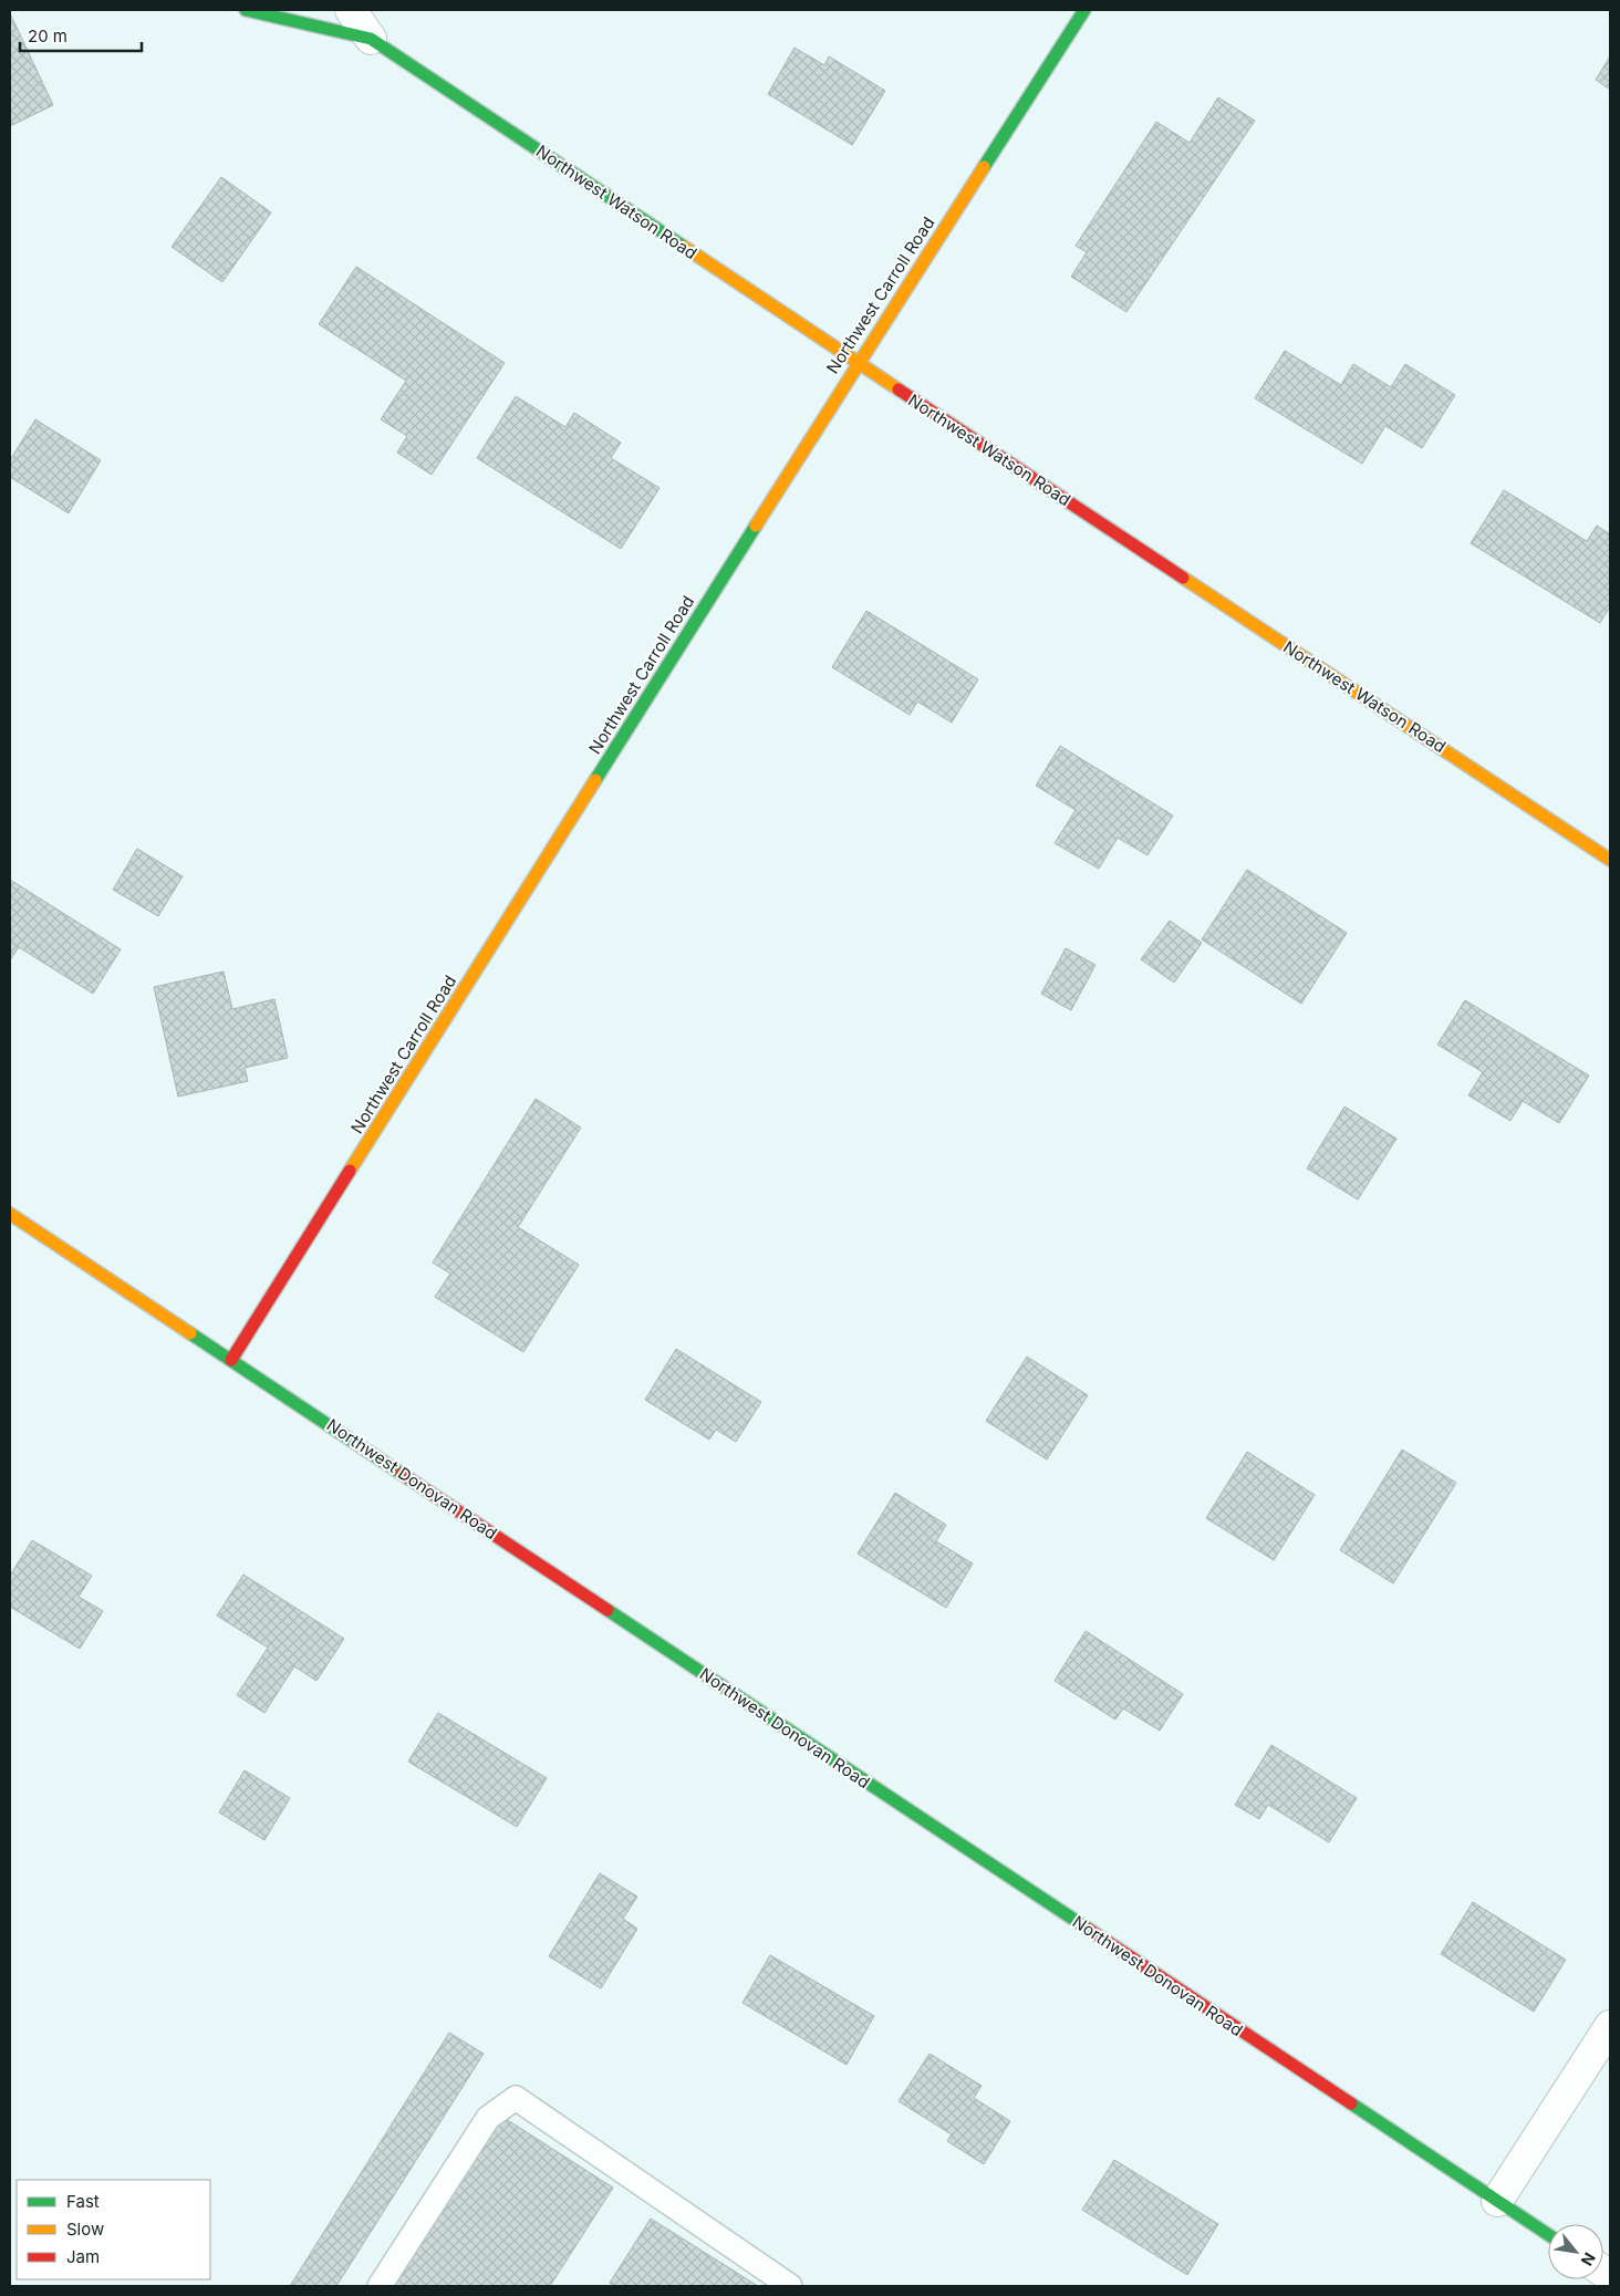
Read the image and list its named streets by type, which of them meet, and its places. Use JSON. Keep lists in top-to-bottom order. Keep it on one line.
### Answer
{"streets":{"street":["Northwest Watson Road","Northwest Carroll Road","Northwest Donovan Road"]},"crossings":[["Northwest Watson Road","Northwest Carroll Road"],["Northwest Carroll Road","Northwest Donovan Road"]],"legend":["Fast","Slow","Jam"],"scale_bar":"20 m","north":"bottom right"}
